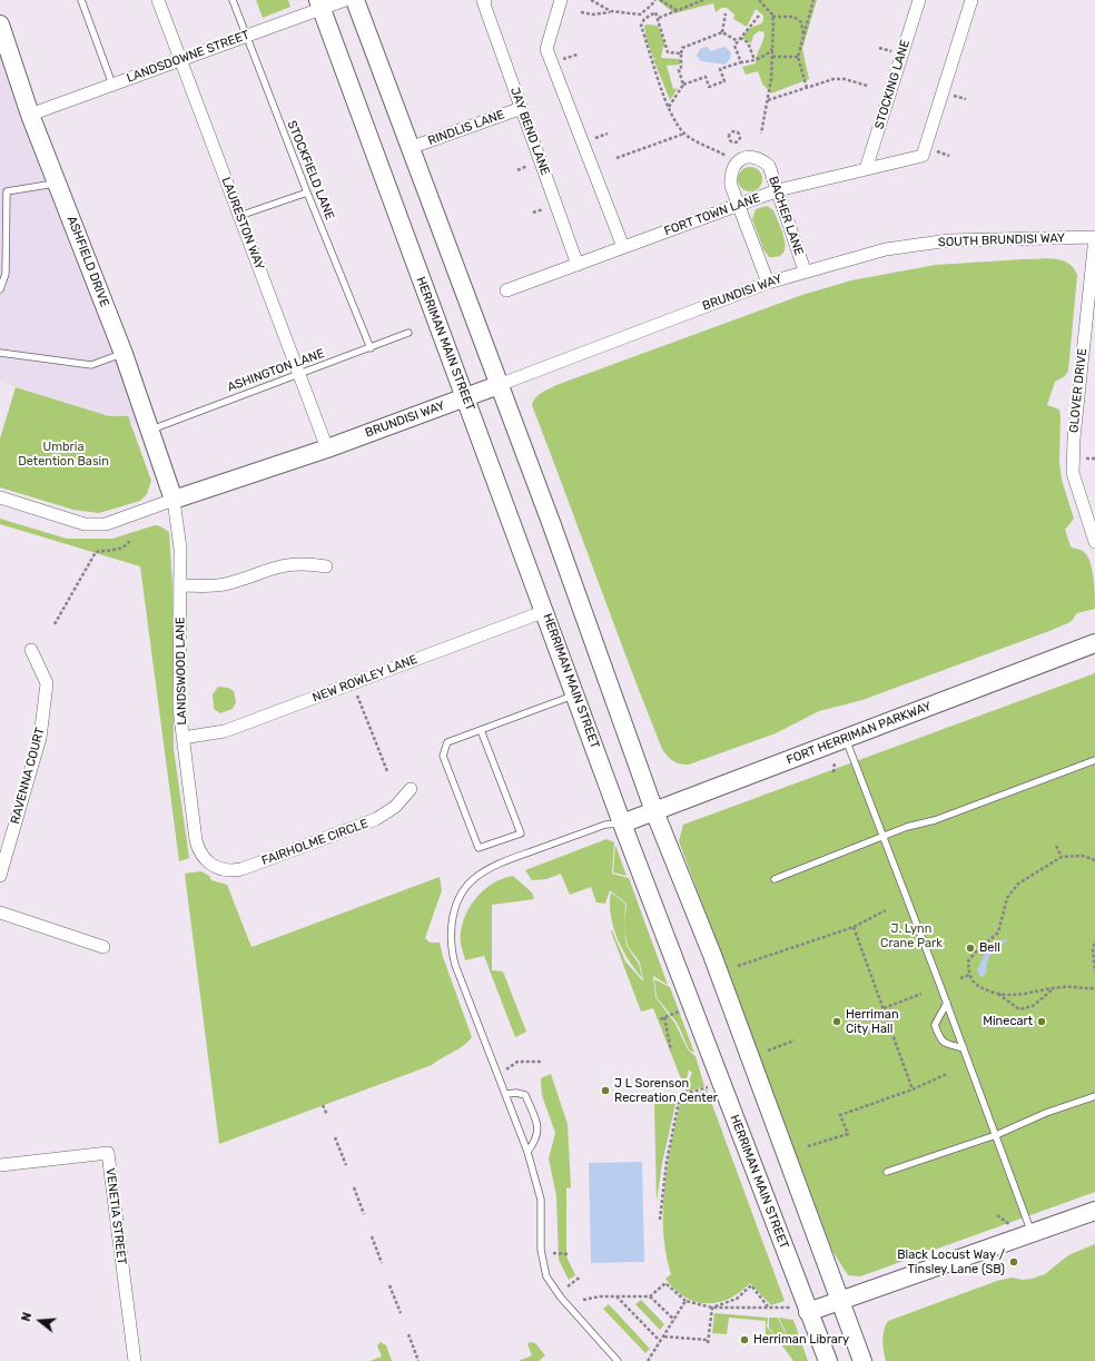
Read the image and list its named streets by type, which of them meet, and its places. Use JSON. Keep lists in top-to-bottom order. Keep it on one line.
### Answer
{"streets":{"main road":["ASHFIELD DRIVE","BRUNDISI WAY","HERRIMAN MAIN STREET","FORT HERRIMAN PARKWAY"],"street":["LANDSDOWNE STREET","STOCKING LANE","RINDLIS LANE","JAY BEND LANE","FORT TOWN LANE","BACHER LANE","LAURESTON WAY","SOUTH BRUNDISI WAY","GLOVER DRIVE","LANDSWOOD LANE","NEW ROWLEY LANE","RAVENNA COURT","FAIRHOLME CIRCLE","VENETIA STREET"],"lane":["STOCKFIELD LANE","ASHINGTON LANE"]},"crossings":[["LANDSDOWNE STREET","STOCKFIELD LANE"],["LANDSDOWNE STREET","LAURESTON WAY"],["LANDSDOWNE STREET","ASHFIELD DRIVE"],["LANDSDOWNE STREET","HERRIMAN MAIN STREET"],["STOCKING LANE","FORT TOWN LANE"],["RINDLIS LANE","JAY BEND LANE"],["JAY BEND LANE","FORT TOWN LANE"],["STOCKFIELD LANE","ASHINGTON LANE"],["FORT TOWN LANE","BACHER LANE"],["BACHER LANE","SOUTH BRUNDISI WAY"],["BACHER LANE","BRUNDISI WAY"],["LAURESTON WAY","BRUNDISI WAY"],["LAURESTON WAY","ASHINGTON LANE"],["SOUTH BRUNDISI WAY","BRUNDISI WAY"],["SOUTH BRUNDISI WAY","GLOVER DRIVE"],["ASHFIELD DRIVE","BRUNDISI WAY"],["ASHFIELD DRIVE","ASHINGTON LANE"],["ASHFIELD DRIVE","LANDSWOOD LANE"],["BRUNDISI WAY","HERRIMAN MAIN STREET"],["BRUNDISI WAY","LANDSWOOD LANE"],["HERRIMAN MAIN STREET","NEW ROWLEY LANE"],["HERRIMAN MAIN STREET","FORT HERRIMAN PARKWAY"],["LANDSWOOD LANE","NEW ROWLEY LANE"],["LANDSWOOD LANE","FAIRHOLME CIRCLE"]],"parks":["Umbria Detention Basin","J. Lynn Crane Park"],"places":["Bell","Herriman City Hall","Minecart","J L Sorenson Recreation Center","Black Locust Way / Tinsley Lane (SB)","Herriman Library"],"north":"left"}
